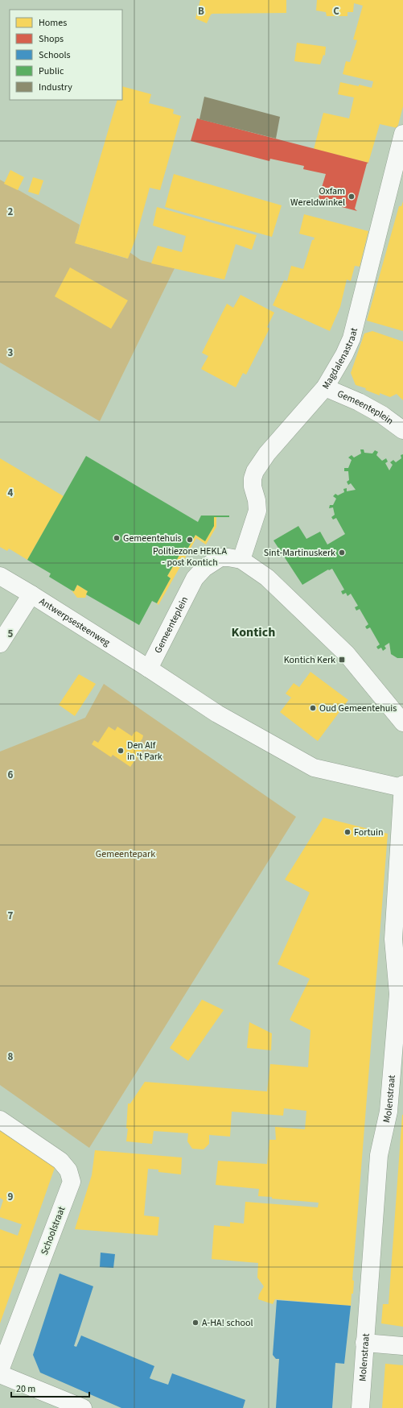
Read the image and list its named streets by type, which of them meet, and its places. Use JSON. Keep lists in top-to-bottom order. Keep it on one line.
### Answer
{"streets":{"street":["Magdalenastraat","Gemeenteplein","Antwerpsesteenweg","Molenstraat","Schoolstraat"]},"crossings":[["Magdalenastraat","Gemeenteplein"],["Gemeenteplein","Antwerpsesteenweg"]],"districts":["Kontich"],"parks":["Gemeentepark"],"places":{"other":["Oxfam Wereldwinkel","Gemeentehuis","Politiezone HEKLA - post Kontich","Sint-Martinuskerk","Oud Gemeentehuis","Den Alf in 't Park","Fortuin","A-HA! school"],"transit":["Kontich Kerk"]},"legend":["Homes","Shops","Schools","Public","Industry"],"scale_bar":"20 m","grid":{"columns":["B","C"],"rows":["2","3","4","5","6","7","8","9"]}}
